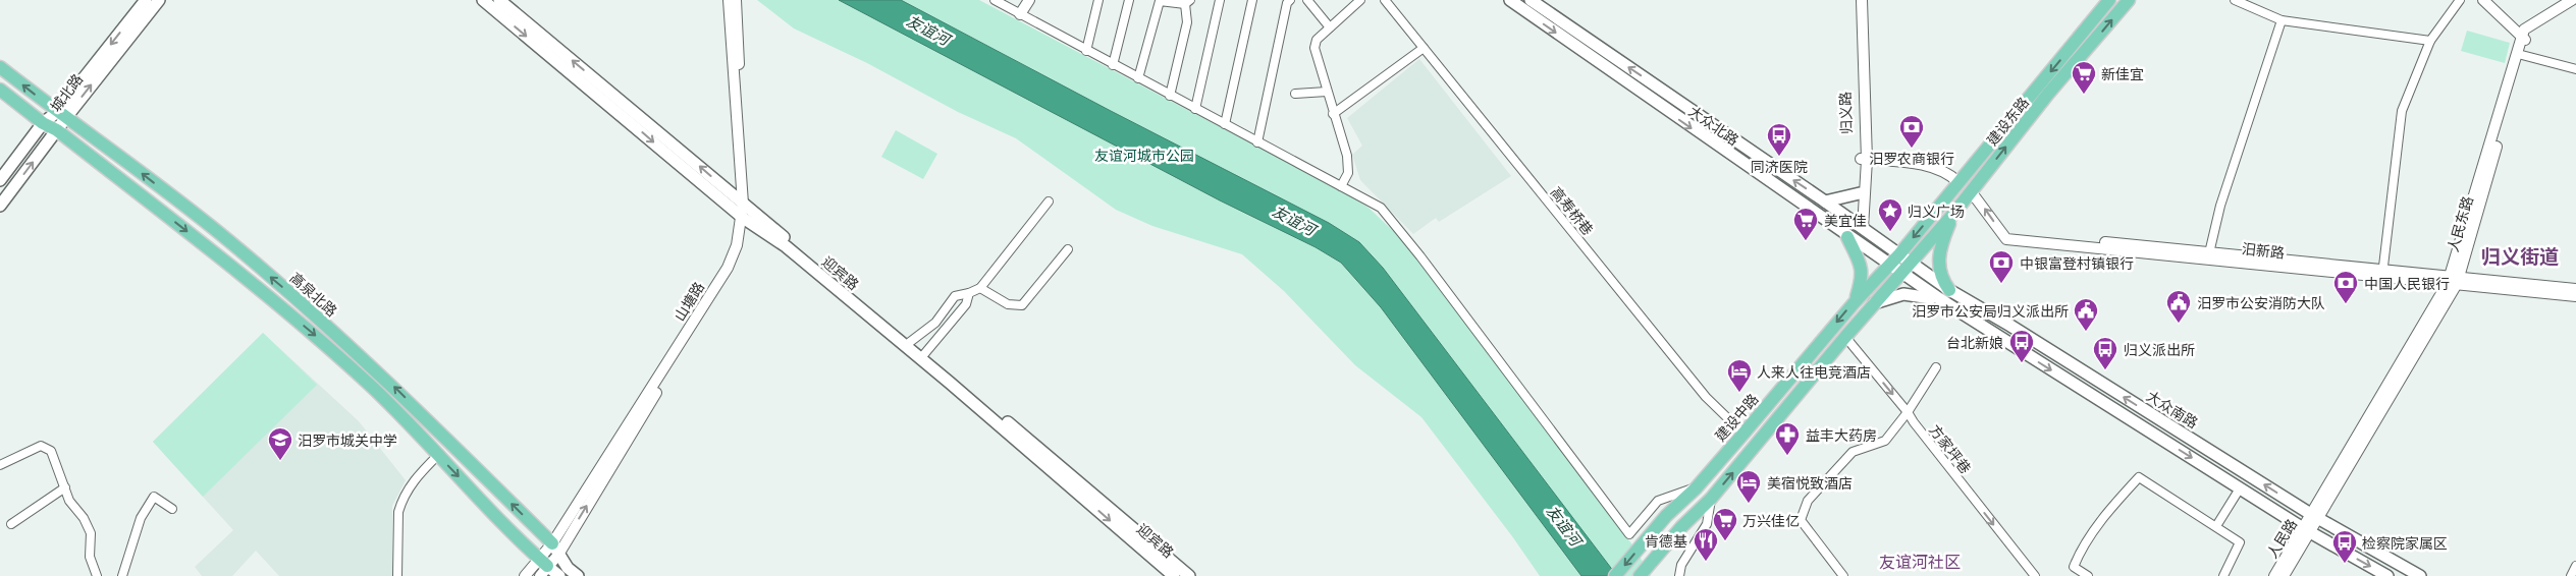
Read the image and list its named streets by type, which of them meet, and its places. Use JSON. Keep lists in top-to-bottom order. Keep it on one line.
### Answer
{"streets":{"main road":["城北路","建设东路","大众北路","迎宾路","高泉北路","大众南路","建设中路"],"street":["归义路","高寿桥巷","人民东路","汨新路","山塘路","方家坪巷","人民路"]},"crossings":[["城北路","高泉北路"],["归义路","大众北路"],["建设东路","大众北路"],["建设东路","汨新路"],["建设东路","大众南路"],["建设东路","建设中路"],["大众北路","大众南路"],["大众北路","建设中路"],["高寿桥巷","建设中路"],["人民东路","汨新路"],["人民东路","大众南路"],["人民东路","人民路"],["迎宾路","山塘路"],["高泉北路","山塘路"],["大众南路","人民路"]],"one_way":["汨新路","方家坪巷"],"districts":["归义街道","友谊河社区"],"water":["友谊河"],"parks":["友谊河城市公园"],"places":{"supermarket":["新佳宜","美宜佳","万兴佳亿"],"bank":["汨罗农商银行","中银富登村镇银行","中国人民银行"],"bus stop":["同济医院","台北新娘","归义派出所","检察院家属区"],"place":["归义广场"],"public building":["汨罗市公安消防大队","汨罗市公安局归义派出所"],"hotel":["人来人往电竞酒店","美宿悦致酒店"],"pharmacy":["益丰大药房"],"school or university":["汨罗市城关中学"],"restaurant":["肯德基"]}}
